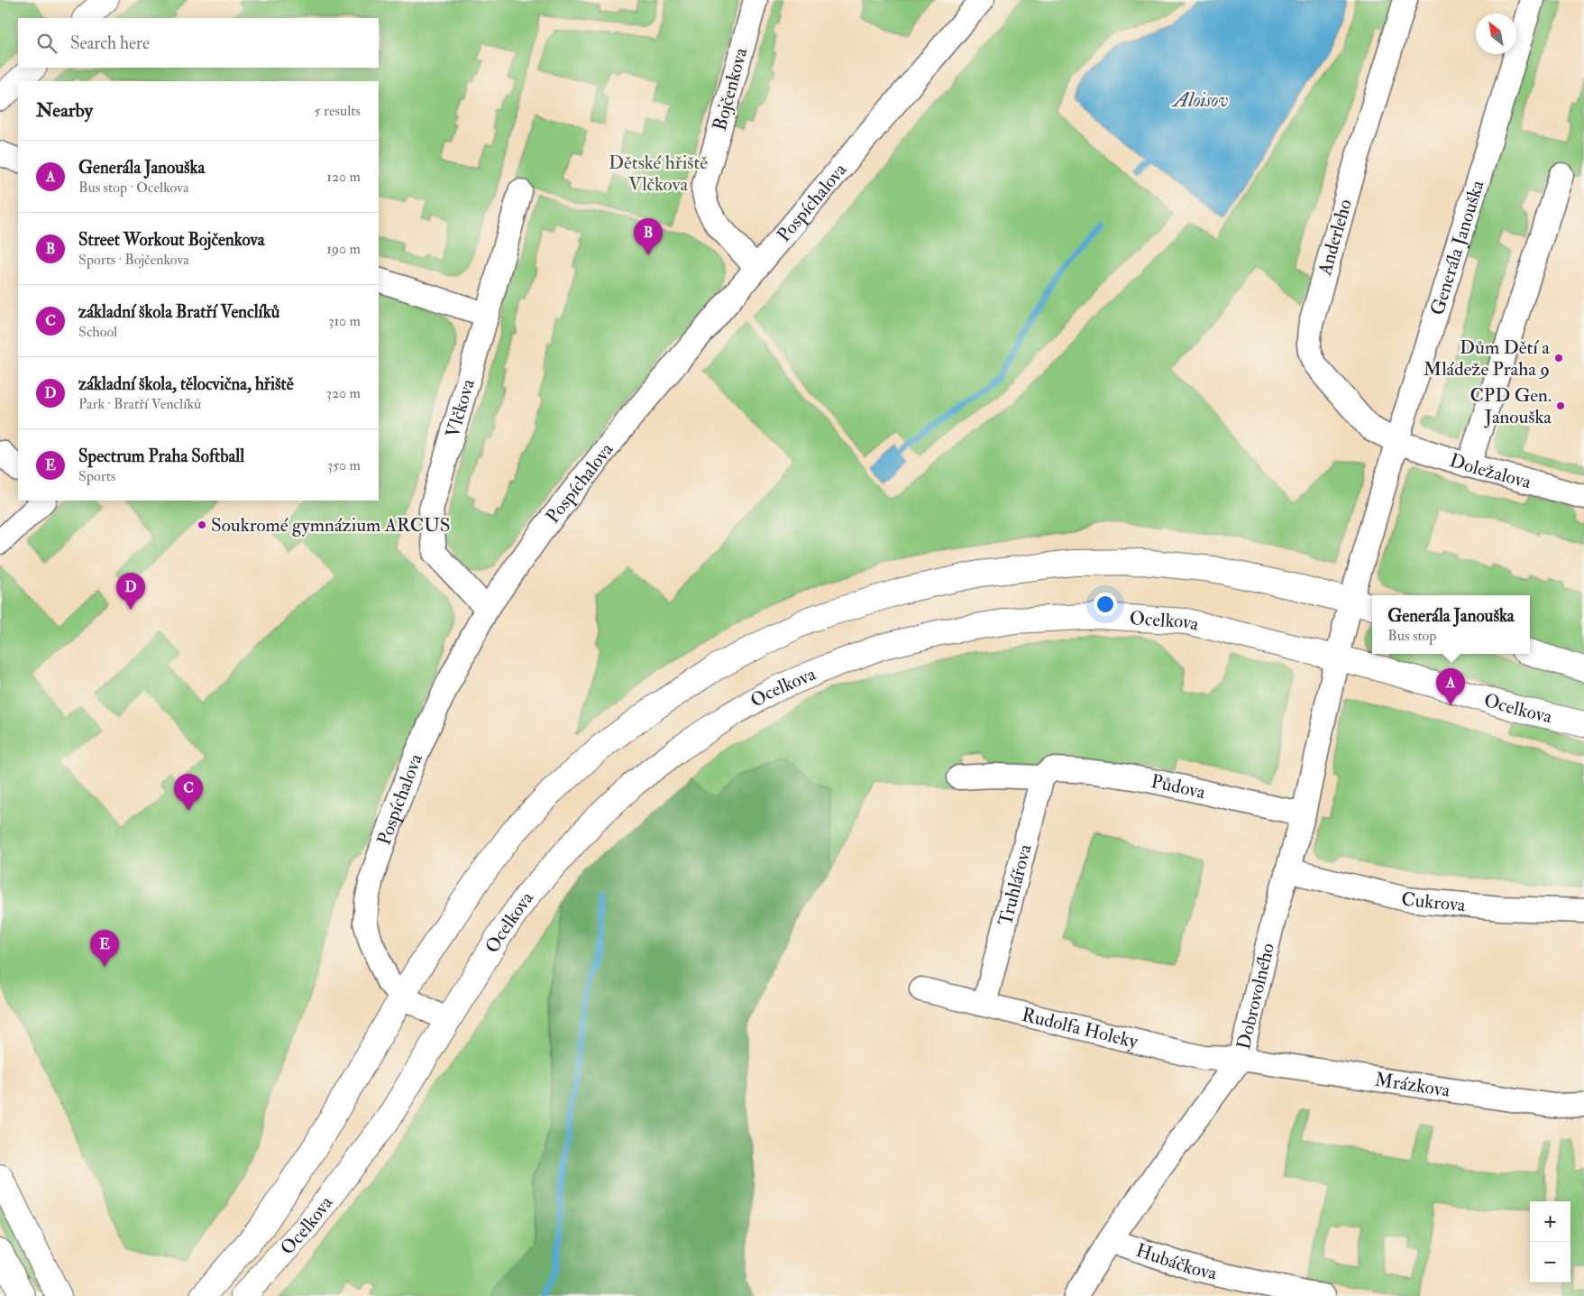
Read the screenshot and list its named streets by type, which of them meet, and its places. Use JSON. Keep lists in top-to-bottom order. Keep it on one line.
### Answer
{"streets":{"street":["Bojčenkova","Pospíchalova","Anderleho","Generála Janouška","Vlčkova","Doležalova","Ocelkova","Půdova","Truhlářova","Cukrova","Dobrovolného","Rudolfa Holeky","Mrázkova","Hubáčkova"]},"crossings":[["Bojčenkova","Pospíchalova"],["Pospíchalova","Vlčkova"],["Pospíchalova","Ocelkova"],["Anderleho","Generála Janouška"],["Anderleho","Doležalova"],["Generála Janouška","Doležalova"],["Generála Janouška","Ocelkova"],["Generála Janouška","Dobrovolného"],["Ocelkova","Dobrovolného"],["Půdova","Truhlářova"],["Půdova","Dobrovolného"],["Truhlářova","Rudolfa Holeky"],["Cukrova","Dobrovolného"],["Dobrovolného","Rudolfa Holeky"],["Dobrovolného","Mrázkova"],["Dobrovolného","Hubáčkova"],["Rudolfa Holeky","Mrázkova"]],"water":["Aloisov"],"parks":["Dětské hřiště Vlčkova"],"places":["Dům Dětí a Mládeže Praha 9","CPD Gen. Janouška","Soukromé gymnázium ARCUS"],"north":"top left","page":{"search":"Search here","heading":["Nearby","5 results"],"list":[{"mark":"A","name":"Generála Janouška","note":"Bus stop · Ocelkova","value":"120 m"},{"mark":"B","name":"Street Workout Bojčenkova","note":"Sports · Bojčenkova","value":"190 m"},{"mark":"C","name":"základní škola Bratří Venclíků","note":"School","value":"310 m"},{"mark":"D","name":"základní škola, tělocvična, hřiště","note":"Park · Bratří Venclíků","value":"320 m"},{"mark":"E","name":"Spectrum Praha Softball","note":"Sports","value":"350 m"}],"pins":["B","D","A","C","E"],"popup":["Generála Janouška","Bus stop"],"map_buttons":["+","−"]}}
